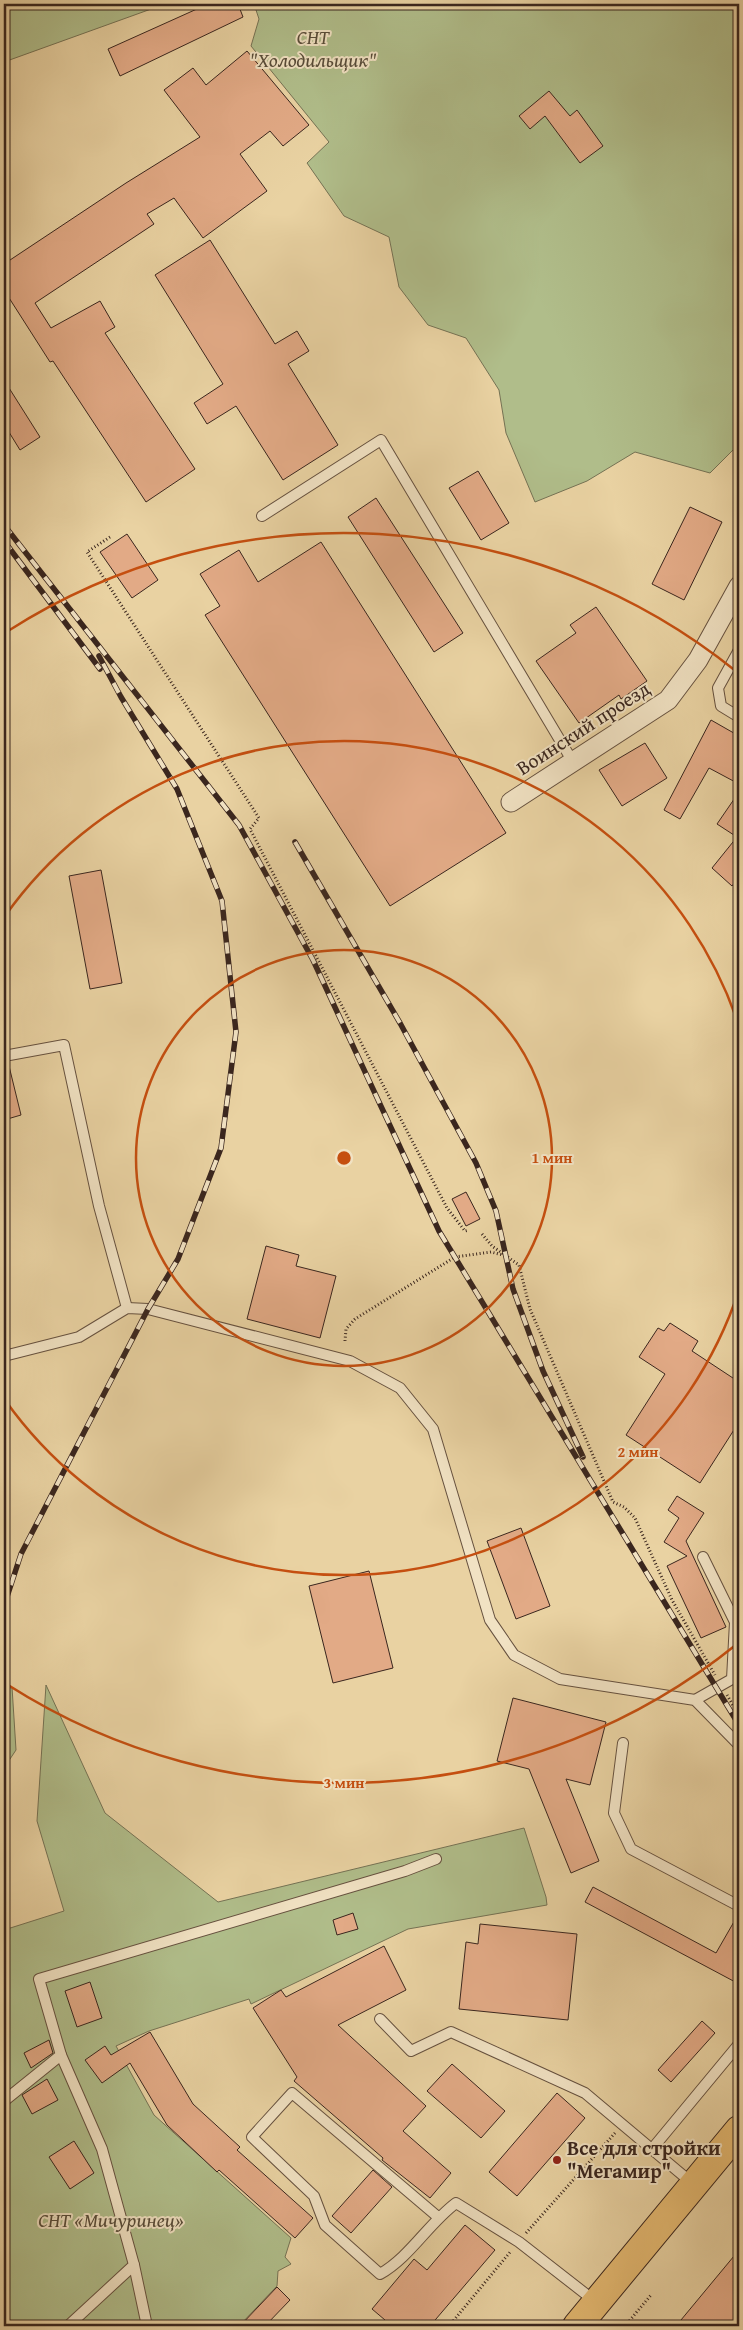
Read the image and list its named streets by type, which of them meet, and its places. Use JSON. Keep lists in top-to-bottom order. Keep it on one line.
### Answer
{"streets":{"street":["Воинский проезд"]},"parks":["СНТ \"Холодильщик\"","СНТ «Мичуринец»"],"places":["Все для стройки \"Мегамир\""],"rings":["1 мин","2 мин","3 мин"]}
